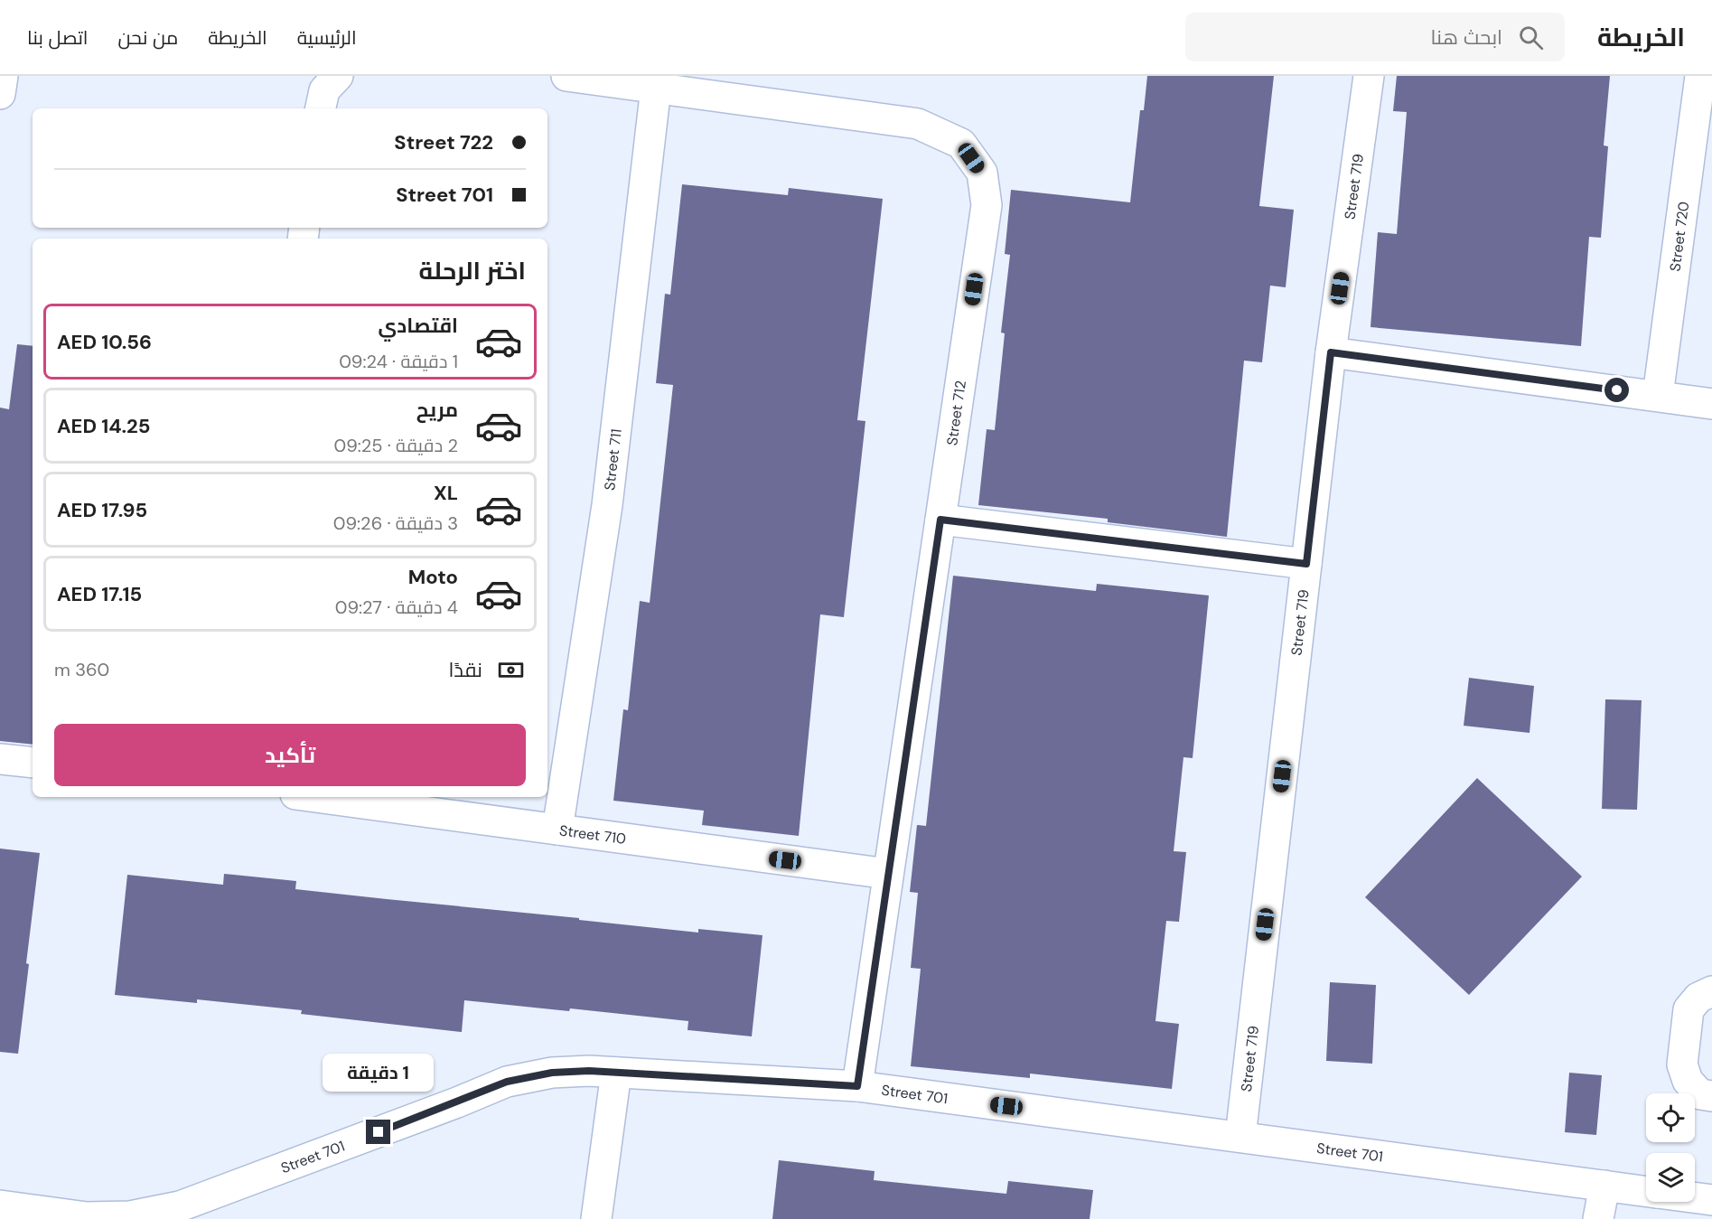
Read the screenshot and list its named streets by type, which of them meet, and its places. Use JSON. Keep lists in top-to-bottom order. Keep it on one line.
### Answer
{"streets":{"street":["Street 719","Street 720","Street 712","Street 711","Street 710","Street 701"]},"crossings":[["Street 719","Street 701"],["Street 712","Street 711"],["Street 712","Street 710"],["Street 712","Street 701"],["Street 711","Street 710"]],"page":{"header":"الخريطة","search":"ابحث هنا","nav":["الرئيسية","الخريطة","من نحن","اتصل بنا"],"banner":["Street 722","Street 701"],"heading":"اختر الرحلة","list":[{"name":"اقتصادي","note":"1 دقيقة · 09:24","value":"AED 10.56"},{"name":"مريح","note":"2 دقيقة · 09:25","value":"AED 14.25"},{"name":"XL","note":"3 دقيقة · 09:26","value":"AED 17.95"},{"name":"Moto","note":"4 دقيقة · 09:27","value":"AED 17.15"}],"pay":["نقدًا","360 m"],"buttons":"تأكيد","bubble":"1 دقيقة"}}
